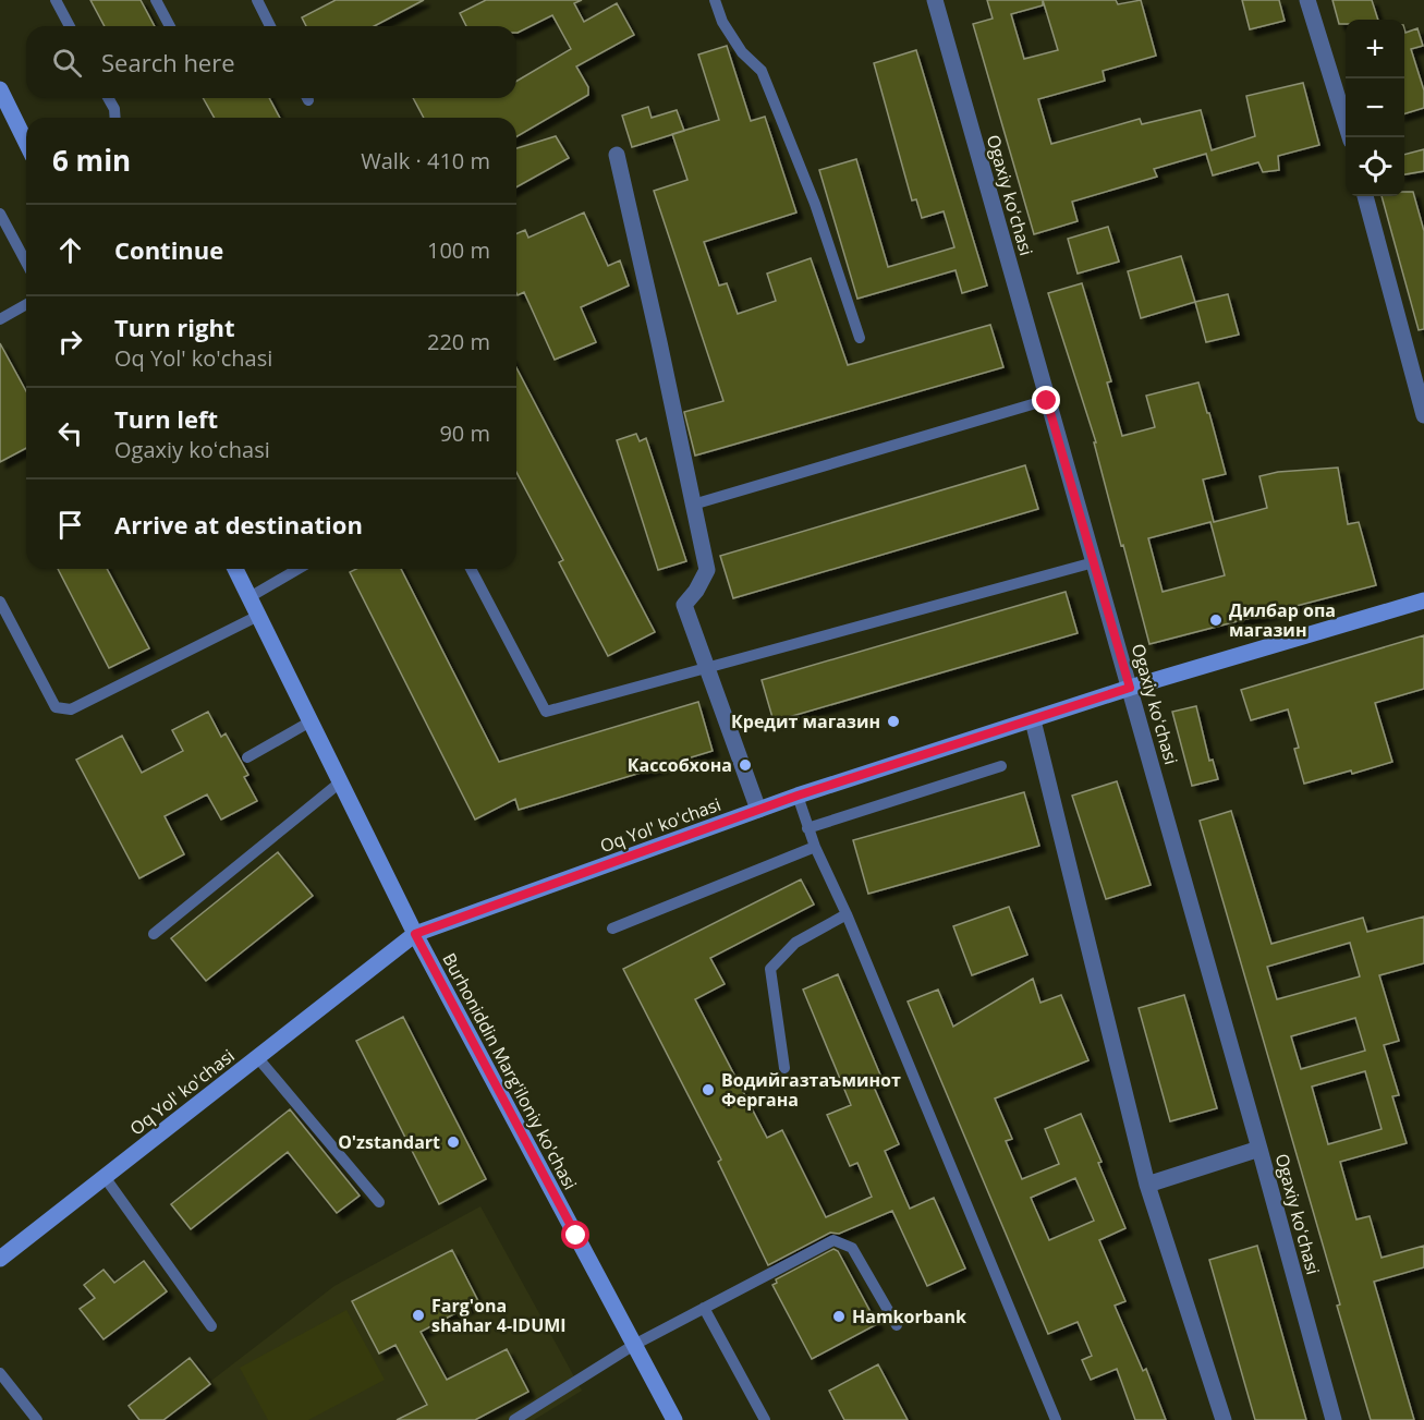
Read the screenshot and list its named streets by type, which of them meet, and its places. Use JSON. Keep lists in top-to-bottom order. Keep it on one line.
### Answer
{"streets":{"street":["Ogaxiy koʻchasi","Oq Yol' ko'chasi","Burhoniddin Marg'iloniy ko'chasi"]},"crossings":[["Ogaxiy koʻchasi","Oq Yol' ko'chasi"],["Oq Yol' ko'chasi","Burhoniddin Marg'iloniy ko'chasi"]],"places":["Дилбар опа магазин","Кредит магазин","Кассобхона","Водийгазтаъминот Фергана","O'zstandart","Farg'ona shahar 4-IDUMI","Hamkorbank"],"page":{"map_buttons":["+","−"],"search":"Search here","heading":["6 min","Walk · 410 m"],"list":[["Continue","100 m"],["Turn right","Oq Yol' ko'chasi","220 m"],["Turn left","Ogaxiy koʻchasi","90 m"],"Arrive at destination"]}}
